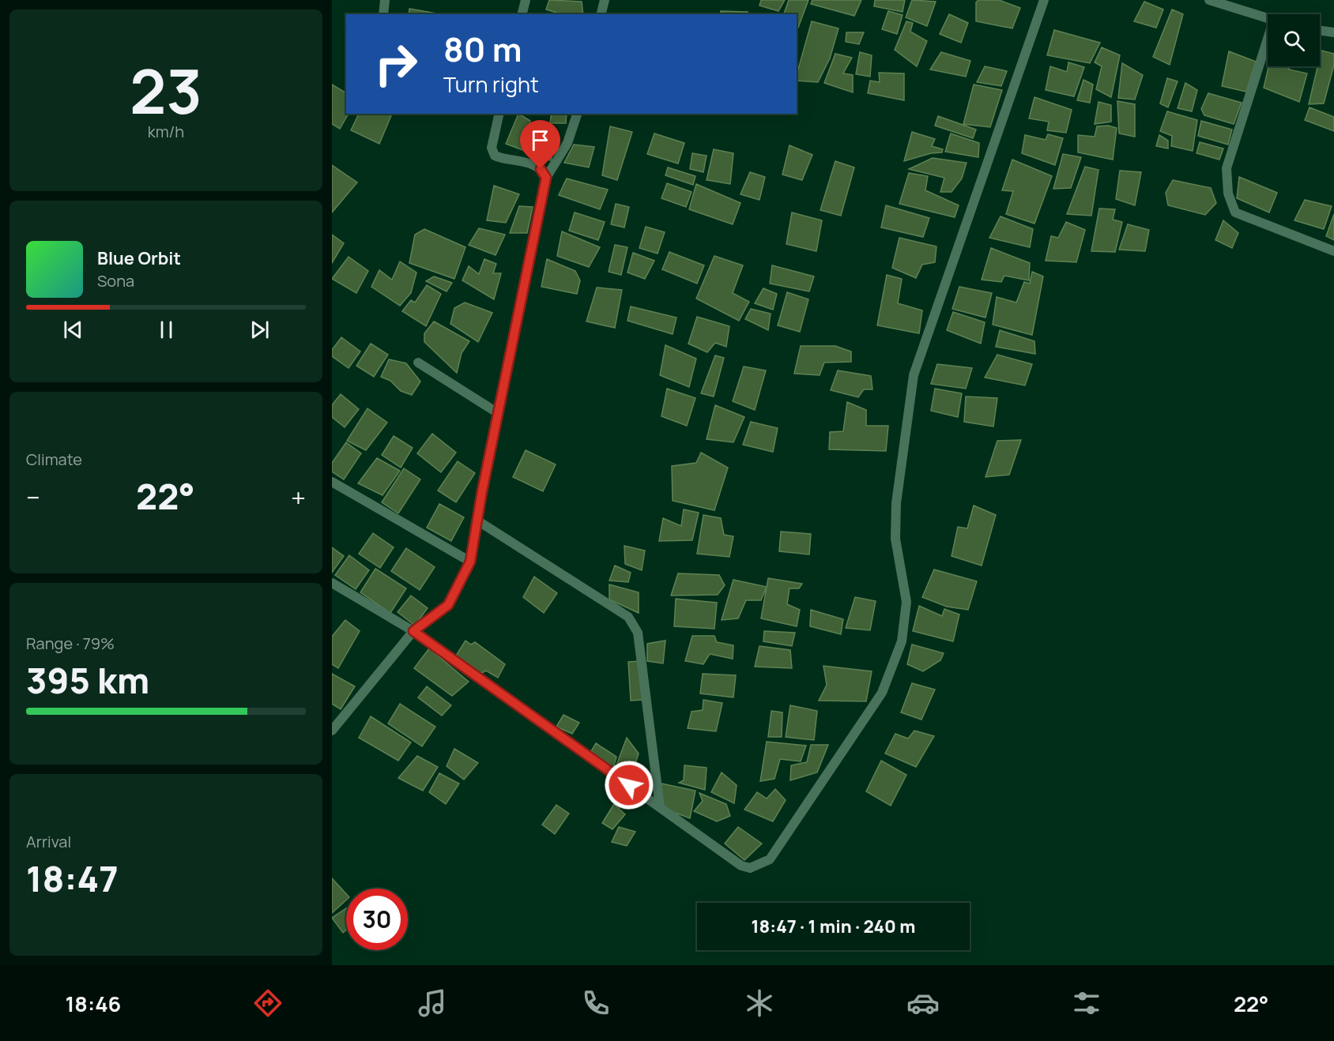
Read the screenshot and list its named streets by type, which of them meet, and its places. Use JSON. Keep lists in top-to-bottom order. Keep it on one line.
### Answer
{"page":{"tile":[["23","km/h"],"Climate",["Range · 79%","395 km"],["Arrival","18:47"]],"turn":["80 m","Turn right"],"song":["Blue Orbit","Sona"],"heat":["−","22°","+"],"limit":"30","trip":"18:47 · 1 min · 240 m","tabs":["18:46","22°"]}}
